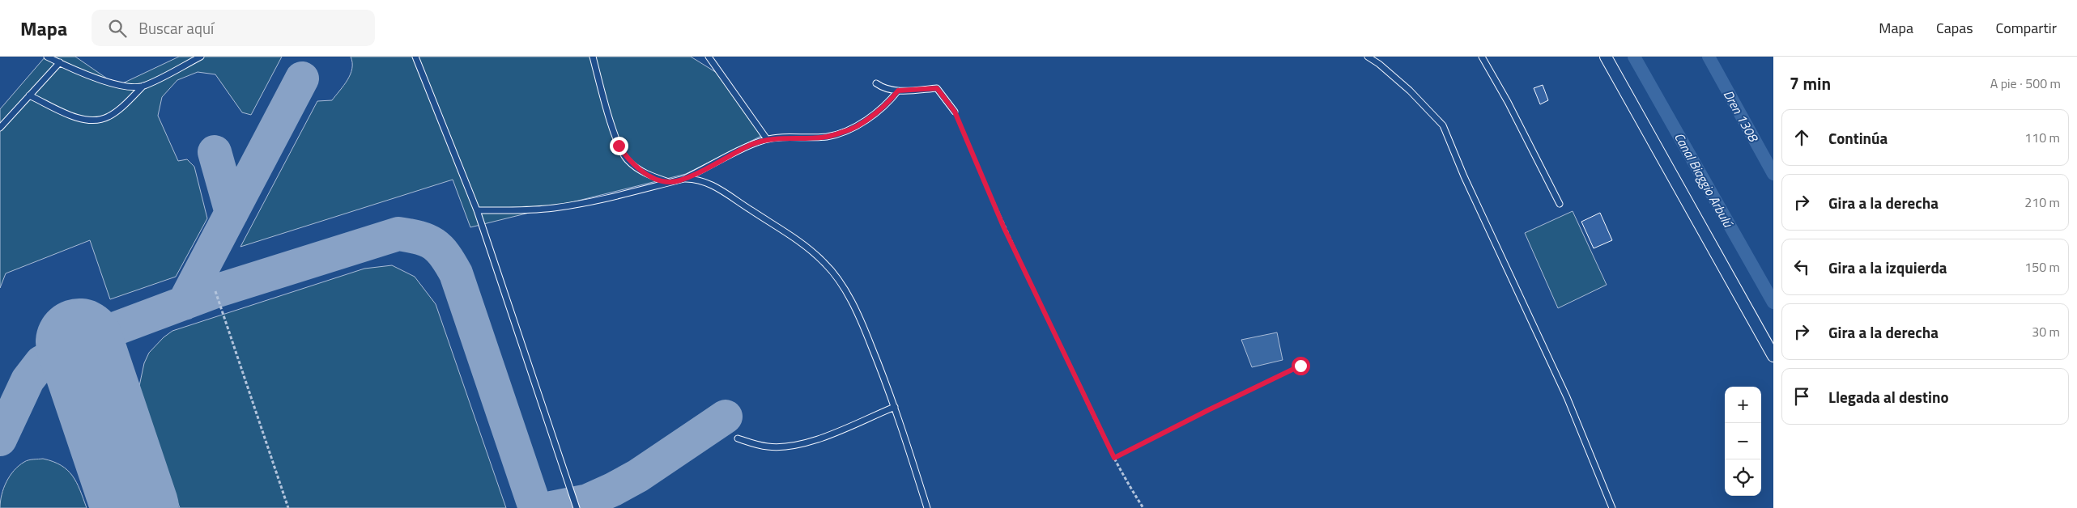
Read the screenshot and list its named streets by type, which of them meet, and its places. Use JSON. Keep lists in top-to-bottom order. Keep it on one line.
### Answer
{"water":["Dren 1308","Canal Biaggio Arbulú"],"page":{"header":"Mapa","search":"Buscar aquí","nav":["Mapa","Capas","Compartir"],"heading":["7 min","A pie · 500 m"],"list":[["Continúa","110 m"],["Gira a la derecha","210 m"],["Gira a la izquierda","150 m"],["Gira a la derecha","30 m"],"Llegada al destino"],"map_buttons":["+","−"]}}
